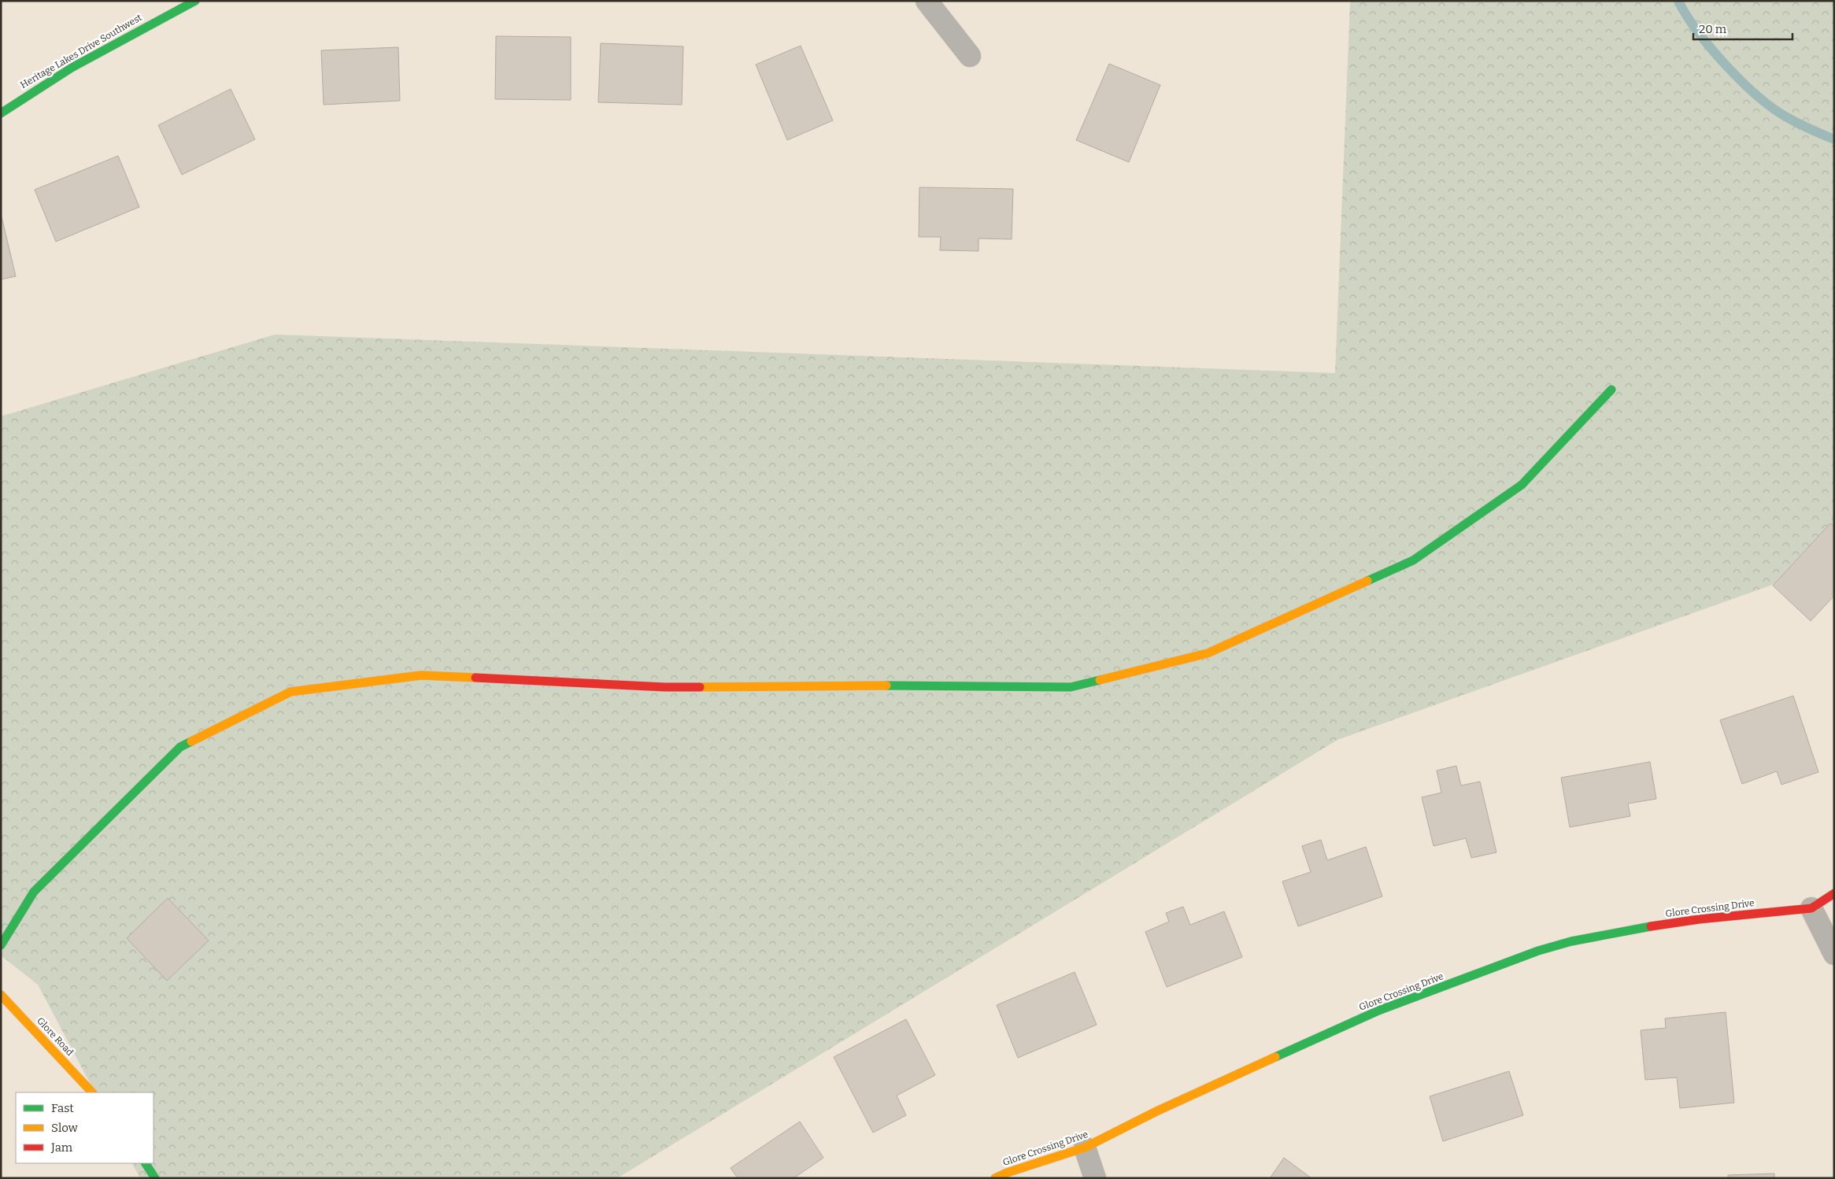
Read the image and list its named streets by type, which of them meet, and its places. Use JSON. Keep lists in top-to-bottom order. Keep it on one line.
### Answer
{"streets":{"street":["Heritage Lakes Drive Southwest","Glore Crossing Drive","Glore Road"]},"legend":["Fast","Slow","Jam"],"scale_bar":"20 m"}
